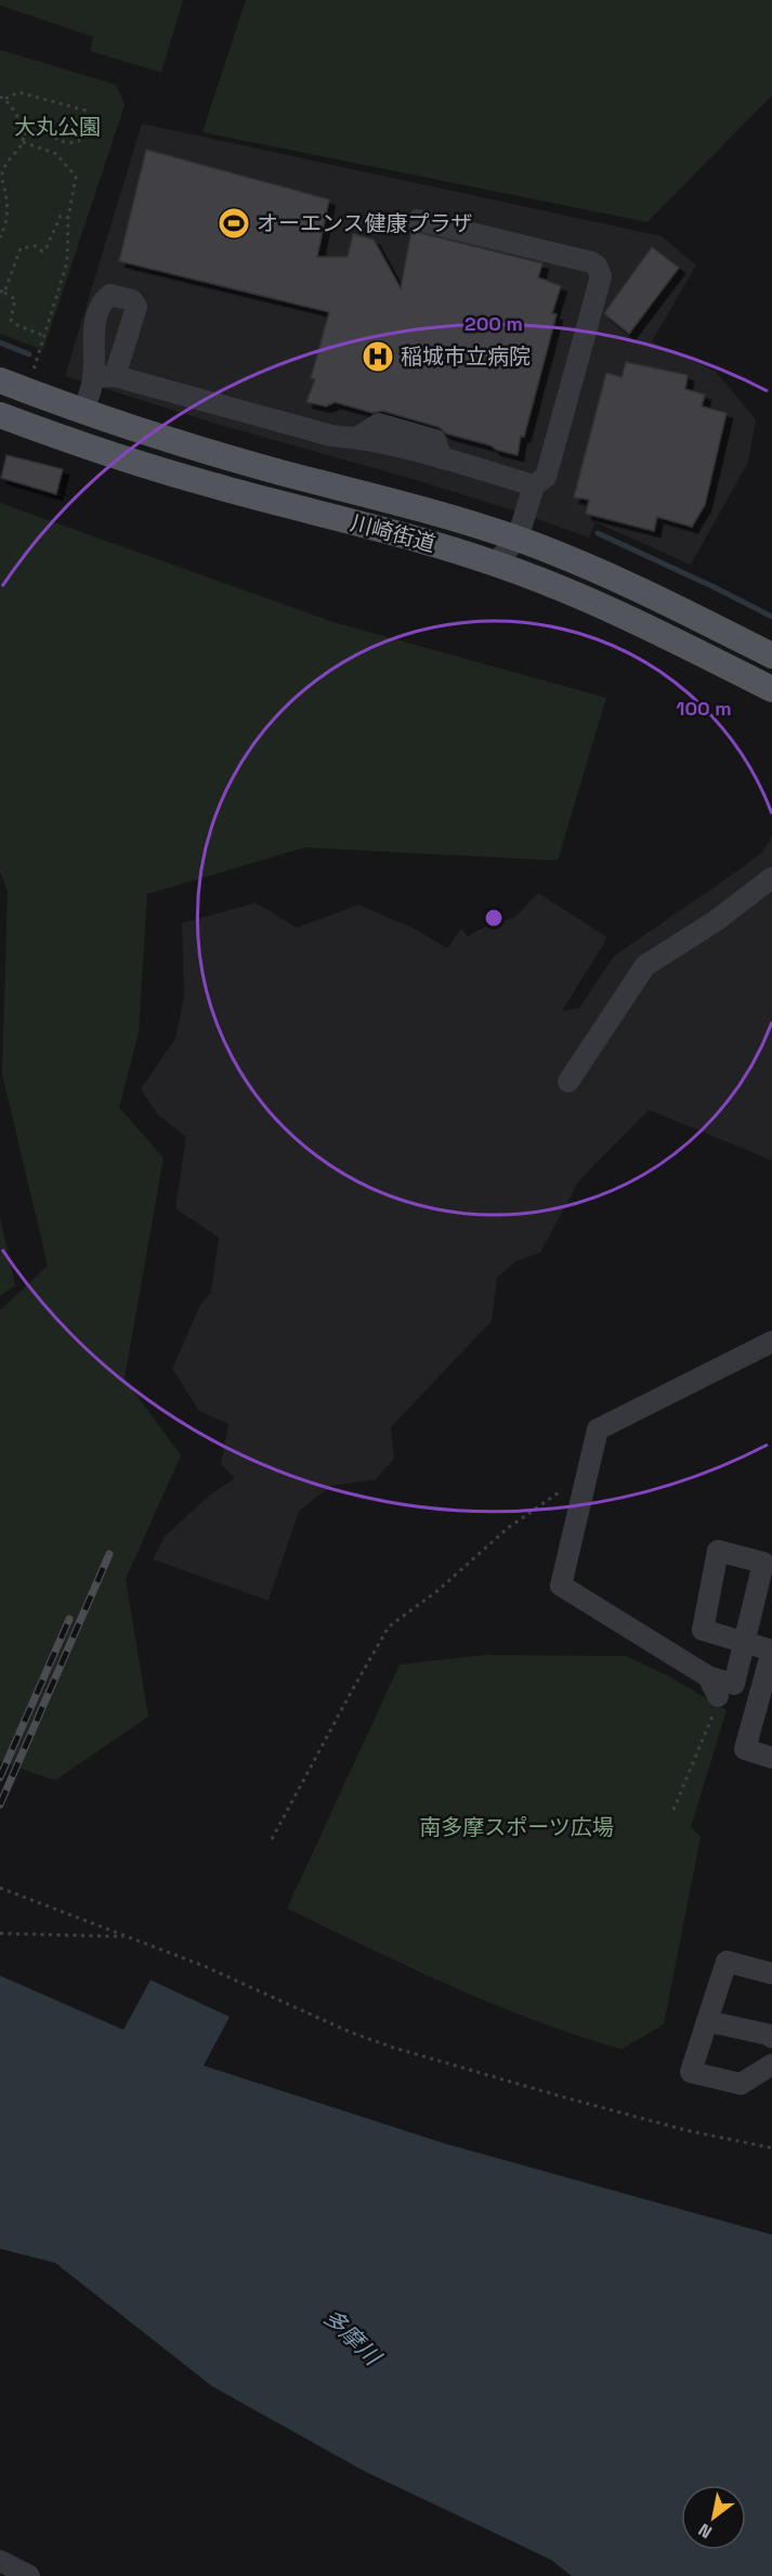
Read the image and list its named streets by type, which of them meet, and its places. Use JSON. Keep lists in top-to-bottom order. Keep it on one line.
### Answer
{"streets":{"main road":["川崎街道"]},"water":["多摩川"],"parks":["大丸公園","南多摩スポーツ広場"],"places":{"sports":["オーエンス健康プラザ"],"hospital":["稲城市立病院"]},"north":"bottom left","rings":["200 m","100 m"]}
